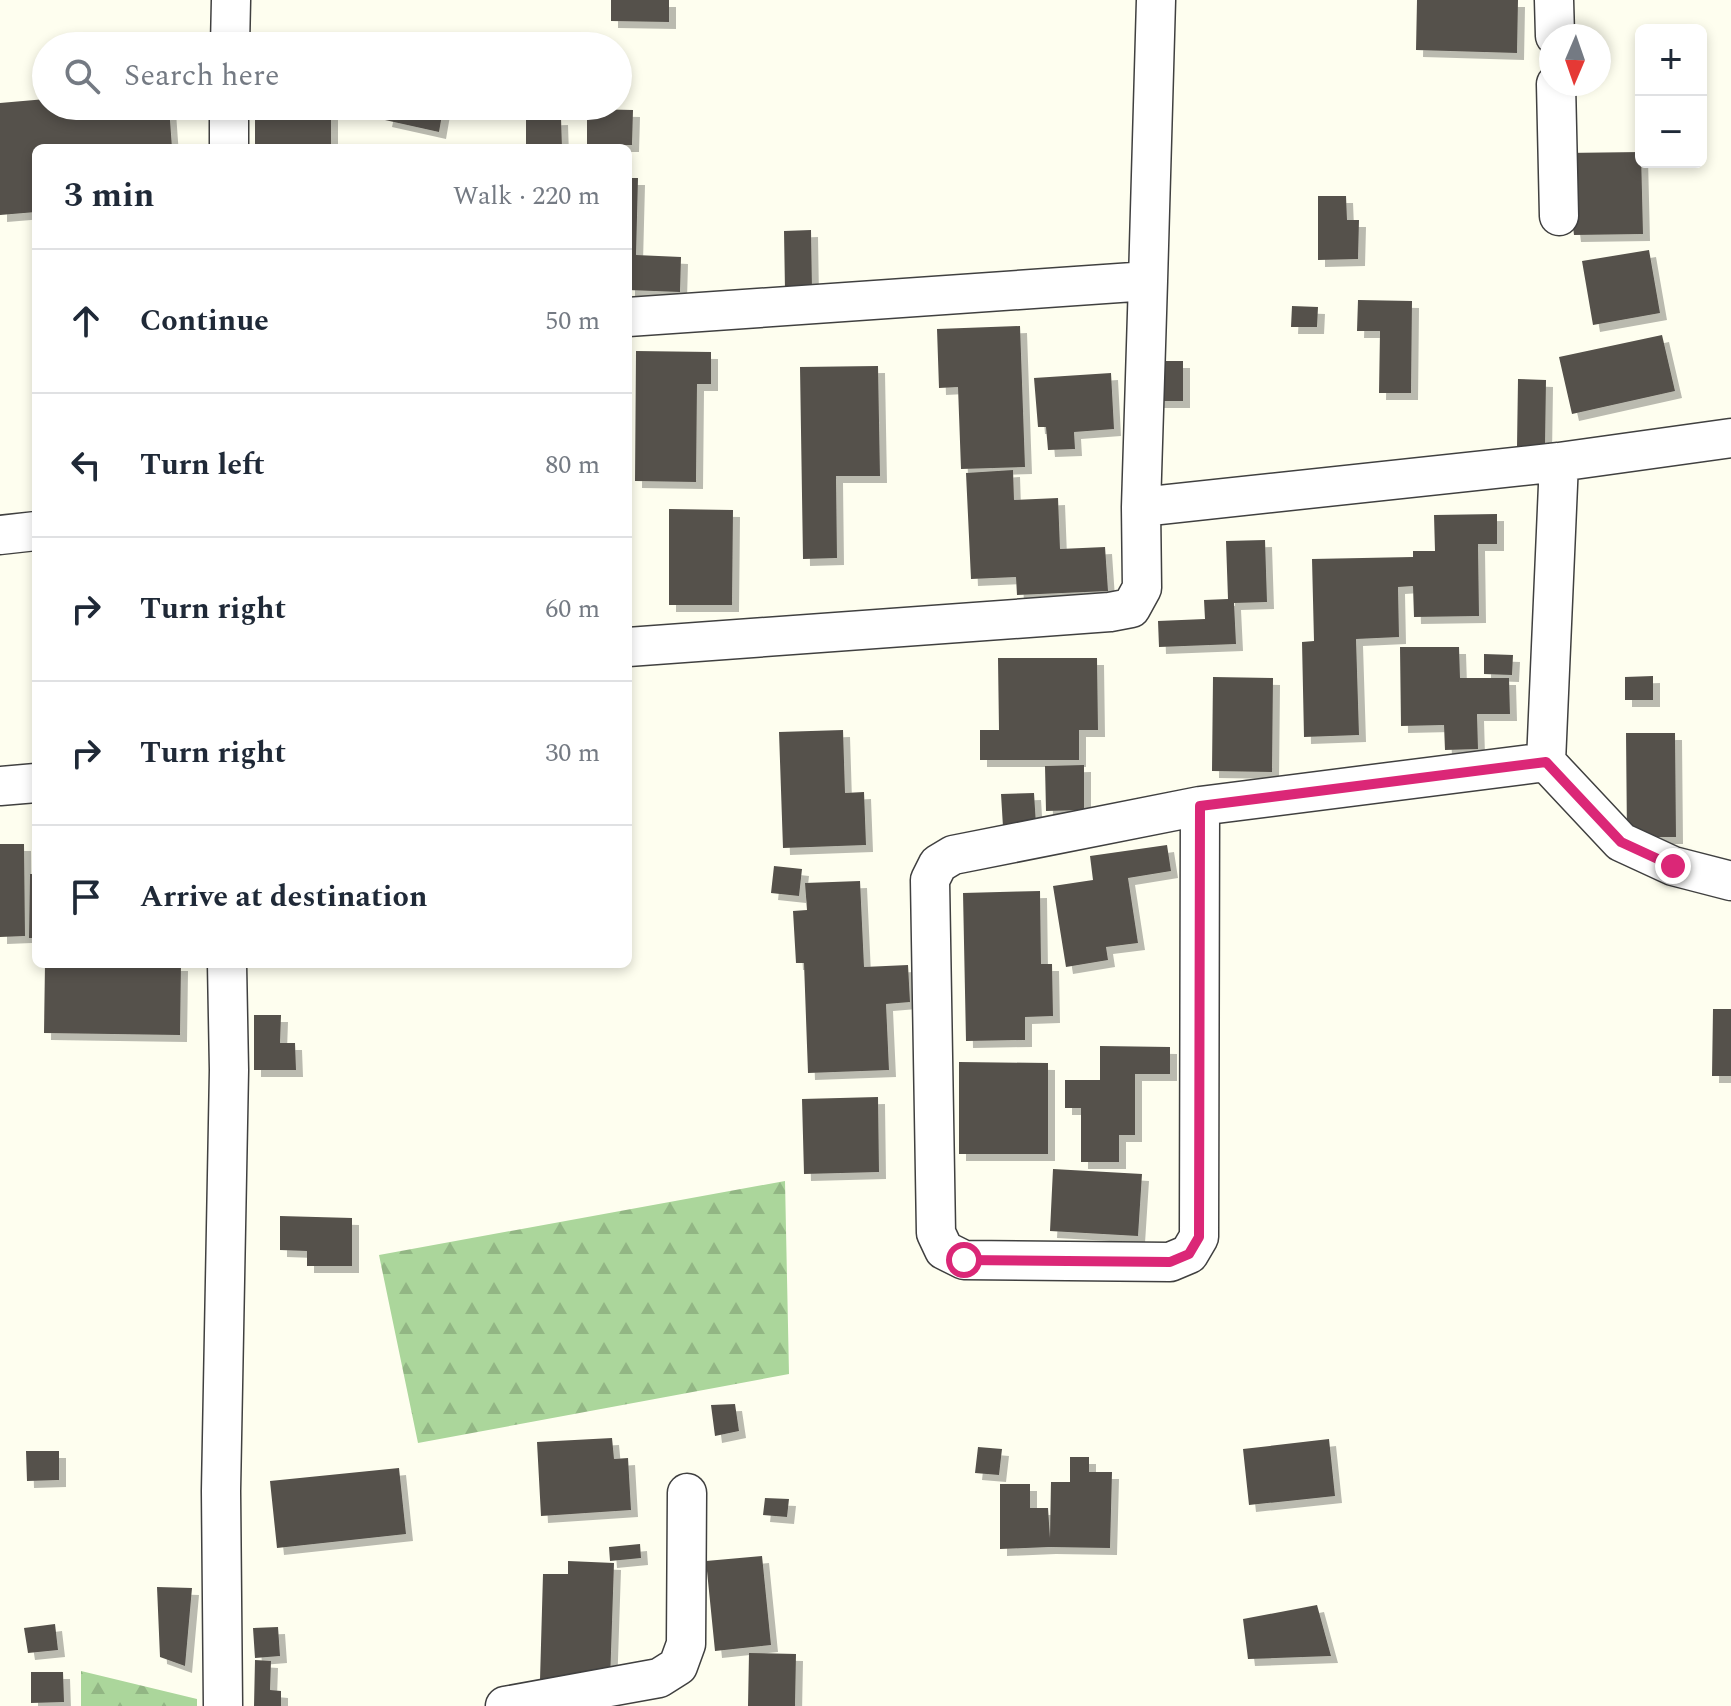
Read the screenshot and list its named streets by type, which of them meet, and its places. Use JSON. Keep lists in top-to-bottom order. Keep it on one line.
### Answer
{"north":"bottom","page":{"map_buttons":["+","−"],"search":"Search here","heading":["3 min","Walk · 220 m"],"list":[["Continue","50 m"],["Turn left","80 m"],["Turn right","60 m"],["Turn right","30 m"],"Arrive at destination"]}}
